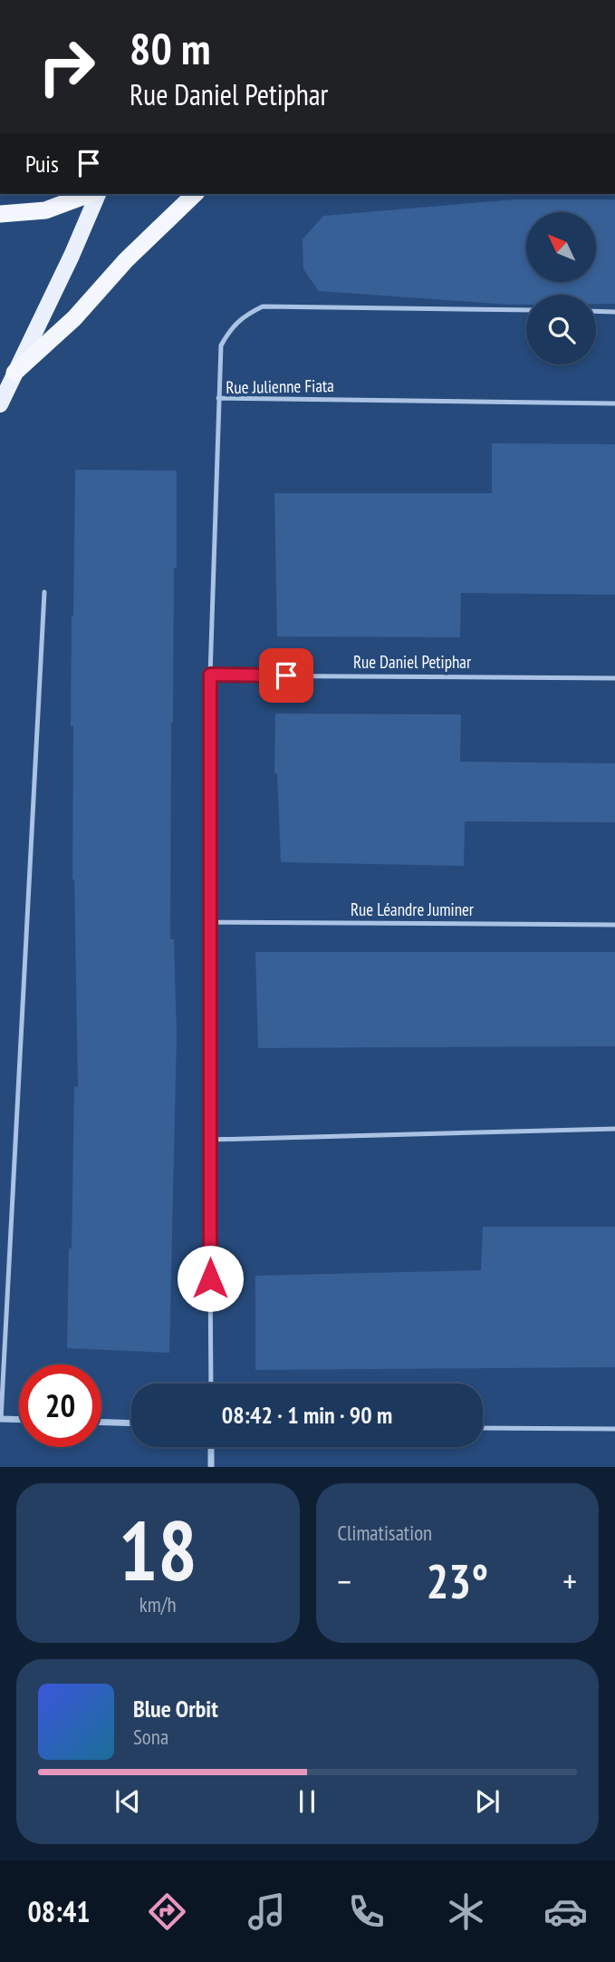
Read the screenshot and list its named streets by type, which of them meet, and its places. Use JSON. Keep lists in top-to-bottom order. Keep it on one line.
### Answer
{"streets":{"lane":["Rue Julienne Fiata","Rue Daniel Petiphar","Rue Léandre Juminer"]},"crossings":[["Rue Julienne Fiata","Rue Daniel Petiphar"],["Rue Julienne Fiata","Rue Léandre Juminer"]],"north":"top left","page":{"turn":["80 m","Rue Daniel Petiphar"],"then":"Puis","limit":"20","trip":"08:42 · 1 min · 90 m","tile":[["18","km/h"],"Climatisation"],"heat":["−","23°","+"],"song":["Blue Orbit","Sona"],"tabs":"08:41"}}
